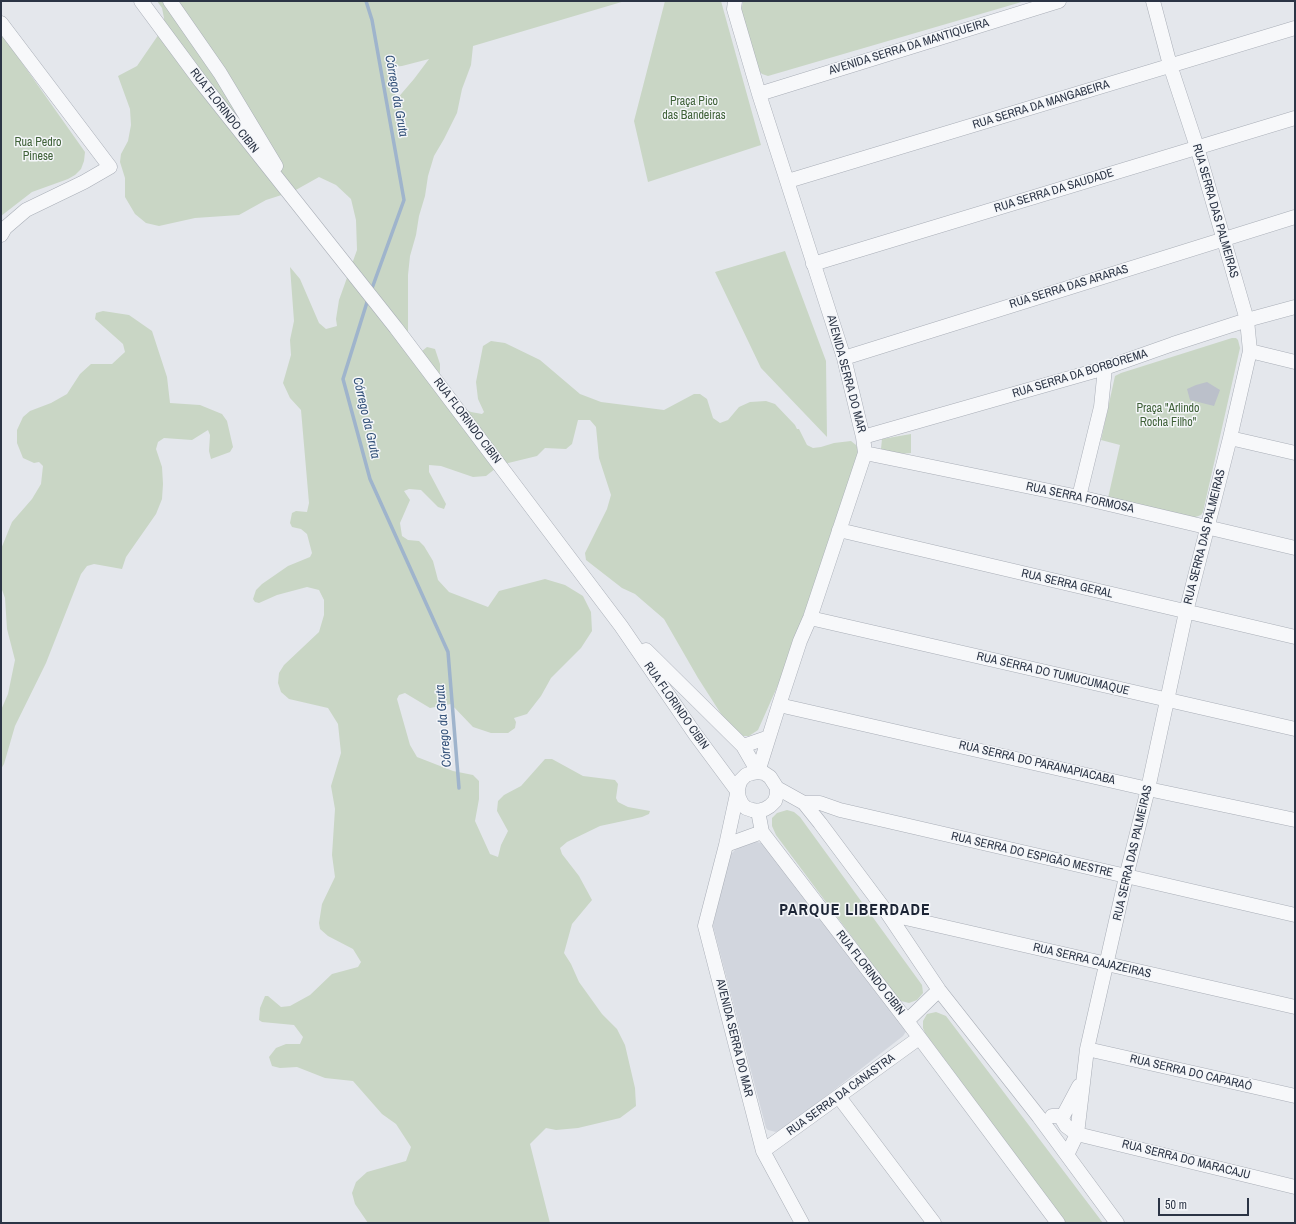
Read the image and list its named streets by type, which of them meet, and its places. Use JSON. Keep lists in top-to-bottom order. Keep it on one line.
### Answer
{"streets":{"street":["AVENIDA SERRA DA MANTIQUEIRA","RUA SERRA DA MANGABEIRA","RUA FLORINDO CIBIN","RUA SERRA DA SAUDADE","RUA SERRA DAS PALMEIRAS","RUA SERRA DAS ARARAS","AVENIDA SERRA DO MAR","RUA SERRA DA BORBOREMA","RUA SERRA FORMOSA","RUA SERRA GERAL","RUA SERRA DO TUMUCUMAQUE","RUA SERRA DO PARANAPIACABA","RUA SERRA DO ESPIGÃO MESTRE","RUA SERRA CAJAZEIRAS","RUA SERRA DO CAPARAÓ","RUA SERRA DA CANASTRA","RUA SERRA DO MARACAJU"]},"crossings":[["AVENIDA SERRA DA MANTIQUEIRA","AVENIDA SERRA DO MAR"],["RUA SERRA DA MANGABEIRA","RUA SERRA DAS PALMEIRAS"],["RUA SERRA DA MANGABEIRA","AVENIDA SERRA DO MAR"],["RUA FLORINDO CIBIN","AVENIDA SERRA DO MAR"],["RUA FLORINDO CIBIN","RUA SERRA DA CANASTRA"],["RUA SERRA DA SAUDADE","RUA SERRA DAS PALMEIRAS"],["RUA SERRA DA SAUDADE","AVENIDA SERRA DO MAR"],["RUA SERRA DAS PALMEIRAS","RUA SERRA DAS ARARAS"],["RUA SERRA DAS PALMEIRAS","RUA SERRA DA BORBOREMA"],["RUA SERRA DAS PALMEIRAS","RUA SERRA FORMOSA"],["RUA SERRA DAS PALMEIRAS","RUA SERRA GERAL"],["RUA SERRA DAS PALMEIRAS","RUA SERRA DO TUMUCUMAQUE"],["RUA SERRA DAS PALMEIRAS","RUA SERRA DO PARANAPIACABA"],["RUA SERRA DAS PALMEIRAS","RUA SERRA DO ESPIGÃO MESTRE"],["RUA SERRA DAS PALMEIRAS","RUA SERRA CAJAZEIRAS"],["RUA SERRA DAS PALMEIRAS","RUA SERRA DO CAPARAÓ"],["RUA SERRA DAS PALMEIRAS","RUA SERRA DO MARACAJU"],["RUA SERRA DAS ARARAS","AVENIDA SERRA DO MAR"],["AVENIDA SERRA DO MAR","RUA SERRA DA BORBOREMA"],["AVENIDA SERRA DO MAR","RUA SERRA FORMOSA"],["AVENIDA SERRA DO MAR","RUA SERRA GERAL"],["AVENIDA SERRA DO MAR","RUA SERRA DO TUMUCUMAQUE"],["AVENIDA SERRA DO MAR","RUA SERRA DO PARANAPIACABA"],["AVENIDA SERRA DO MAR","RUA SERRA DA CANASTRA"]],"districts":["PARQUE LIBERDADE"],"water":["Córrego da Gruta"],"parks":["Praça Pico das Bandeiras","Rua Pedro Pinese","Praça \"Arlindo Rocha Filho\""],"scale_bar":"50 m"}
